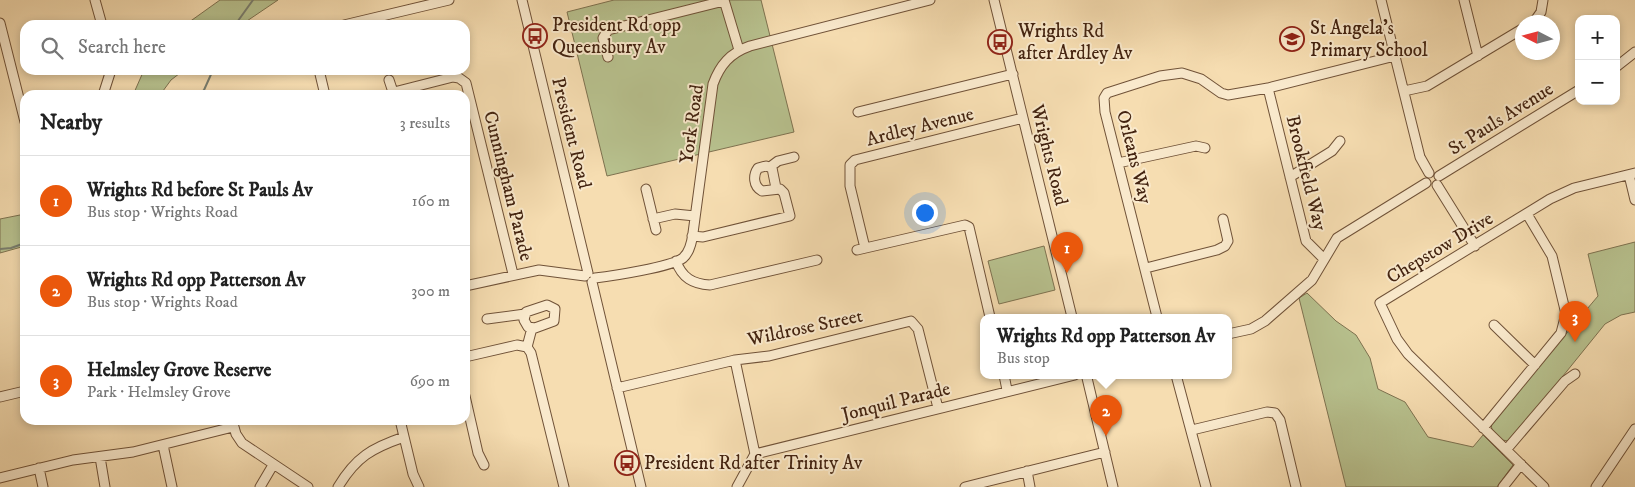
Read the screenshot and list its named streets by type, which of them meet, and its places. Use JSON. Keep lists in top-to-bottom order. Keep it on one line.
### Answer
{"streets":{"street":["St Pauls Avenue","York Road","Ardley Avenue","President Road","Wrights Road","Orleans Way","Brookfield Way","Cunningham Parade","Chepstow Drive","Wildrose Street","Jonquil Parade"]},"crossings":[["Ardley Avenue","Wrights Road"],["President Road","Wildrose Street"],["Orleans Way","Brookfield Way"],["Wildrose Street","Jonquil Parade"]],"places":{"bus stop":["President Rd opp Queensbury Av","Wrights Rd after Ardley Av","President Rd after Trinity Av"],"school or university":["St Angela's Primary School"]},"north":"left","page":{"map_buttons":["+","−"],"search":"Search here","heading":["Nearby","3 results"],"list":[{"mark":"1","name":"Wrights Rd before St Pauls Av","note":"Bus stop · Wrights Road","value":"160 m"},{"mark":"2","name":"Wrights Rd opp Patterson Av","note":"Bus stop · Wrights Road","value":"300 m"},{"mark":"3","name":"Helmsley Grove Reserve","note":"Park · Helmsley Grove","value":"690 m"}],"pins":["1","3","2"],"popup":["Wrights Rd opp Patterson Av","Bus stop"]}}
